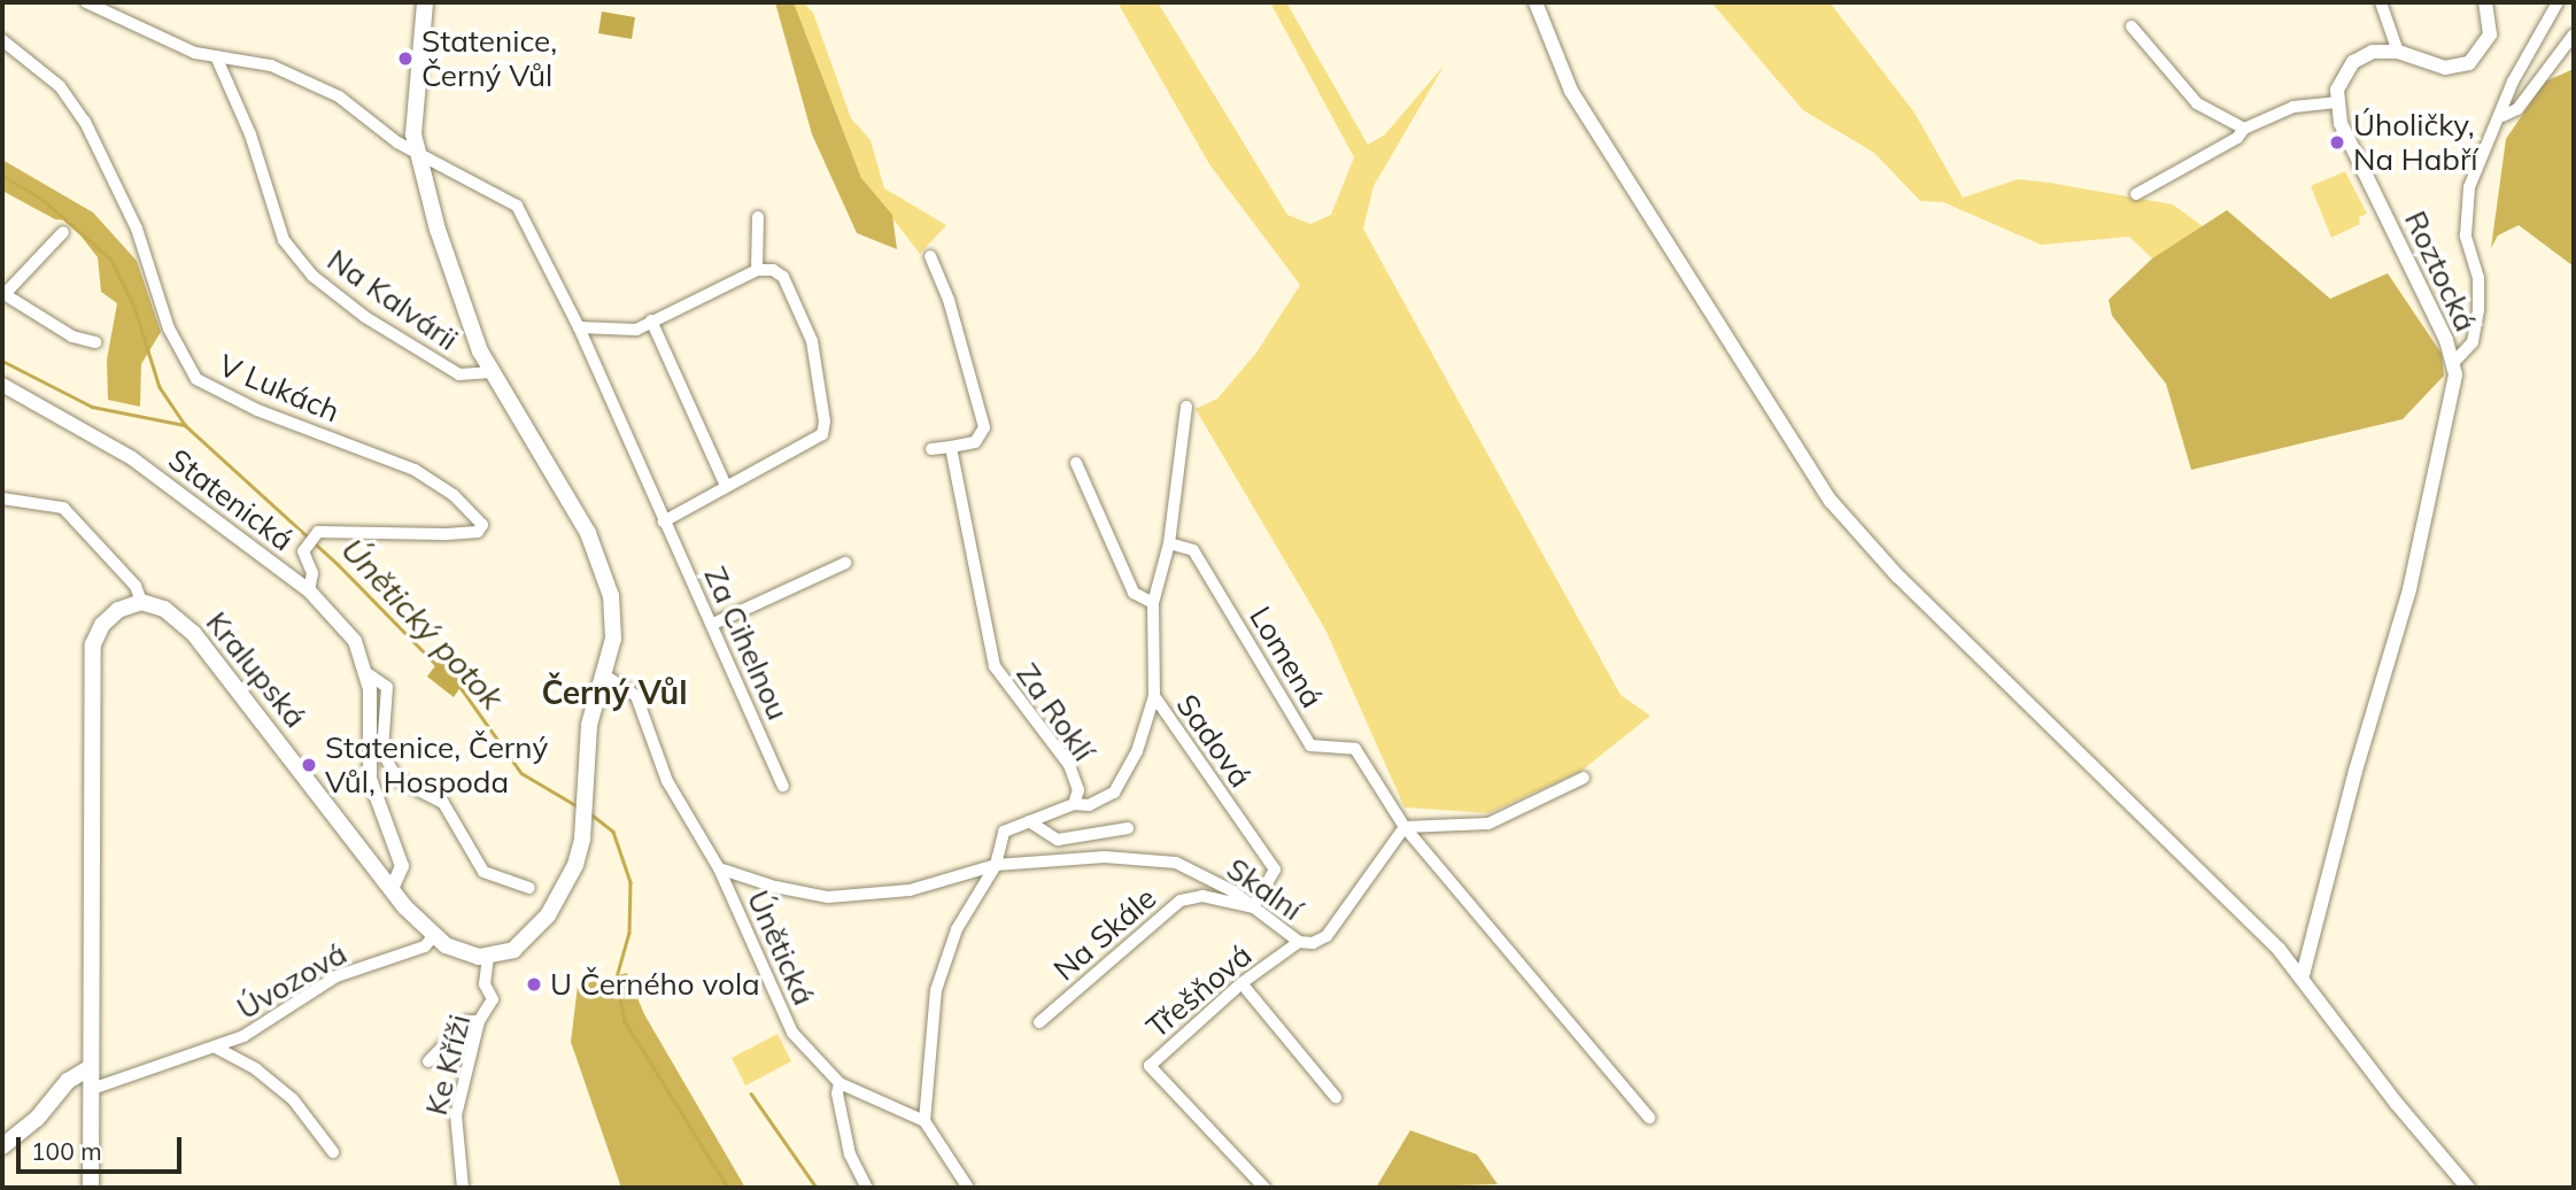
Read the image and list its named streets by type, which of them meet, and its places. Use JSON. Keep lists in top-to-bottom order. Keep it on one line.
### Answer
{"streets":{"main road":["Kralupská"],"street":["Roztocká","Na Kalvárii","V Lukách","Statenická","Za Cihelnou","Lomená","Za Roklí","Sadová","Skalní","Na Skále","Únětická","Úvozová","Třešňová","Ke Kříži"]},"crossings":[["Na Kalvárii","Za Cihelnou"],["V Lukách","Statenická"],["Statenická","Kralupská"],["Lomená","Skalní"],["Kralupská","Úvozová"],["Kralupská","Ke Kříži"],["Za Roklí","Skalní"],["Sadová","Skalní"],["Sadová","Na Skále"],["Skalní","Na Skále"],["Skalní","Únětická"],["Skalní","Třešňová"]],"districts":["Černý Vůl"],"water":["Únětický potok"],"places":["Statenice, Černý Vůl","Úholičky, Na Habří","Statenice, Černý Vůl, Hospoda","U Černého vola"],"scale_bar":"100 m"}
